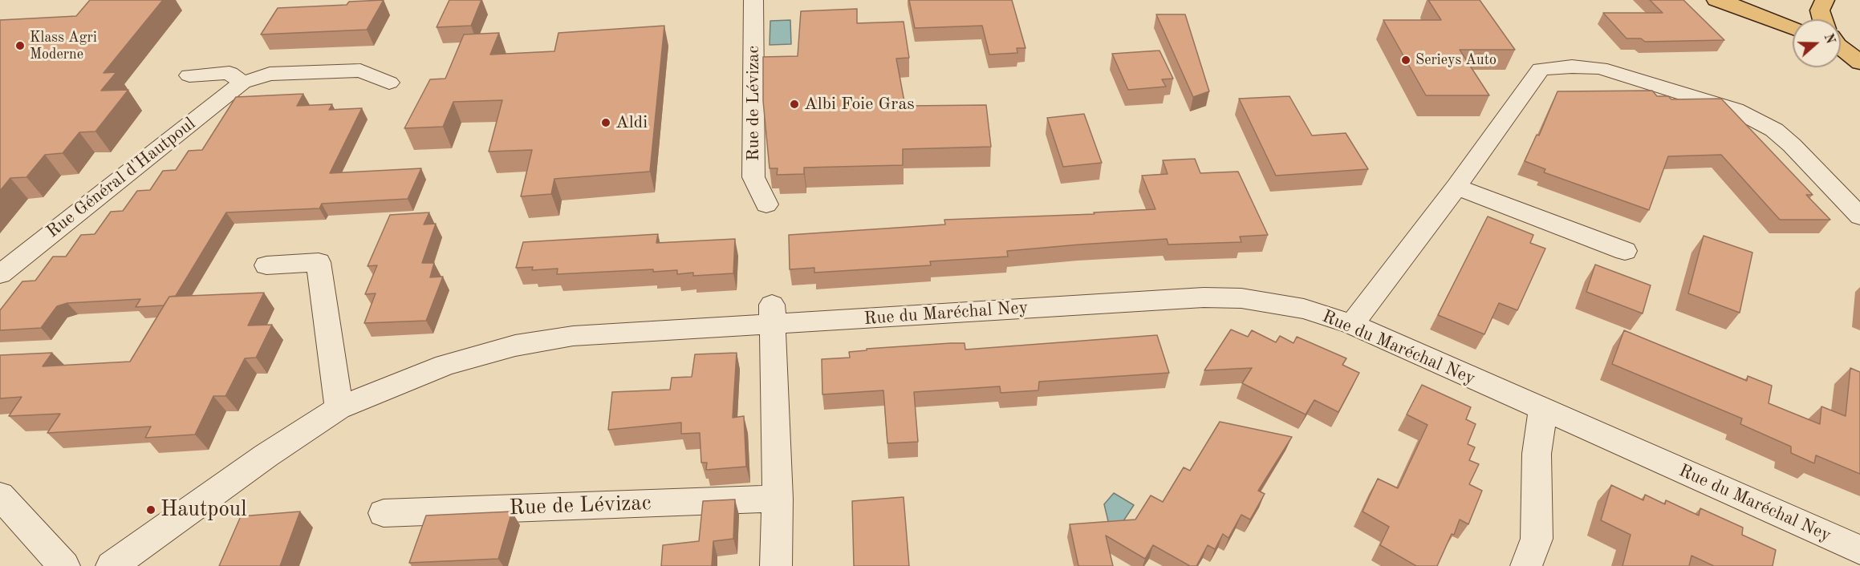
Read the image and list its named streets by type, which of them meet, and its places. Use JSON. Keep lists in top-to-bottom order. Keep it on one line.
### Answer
{"streets":{"street":["Rue de Lévizac","Rue Général d'Hautpoul","Rue du Maréchal Ney"]},"places":["Klass Agri Moderne","Serieys Auto","Albi Foie Gras","Aldi","Hautpoul"],"north":"right"}
